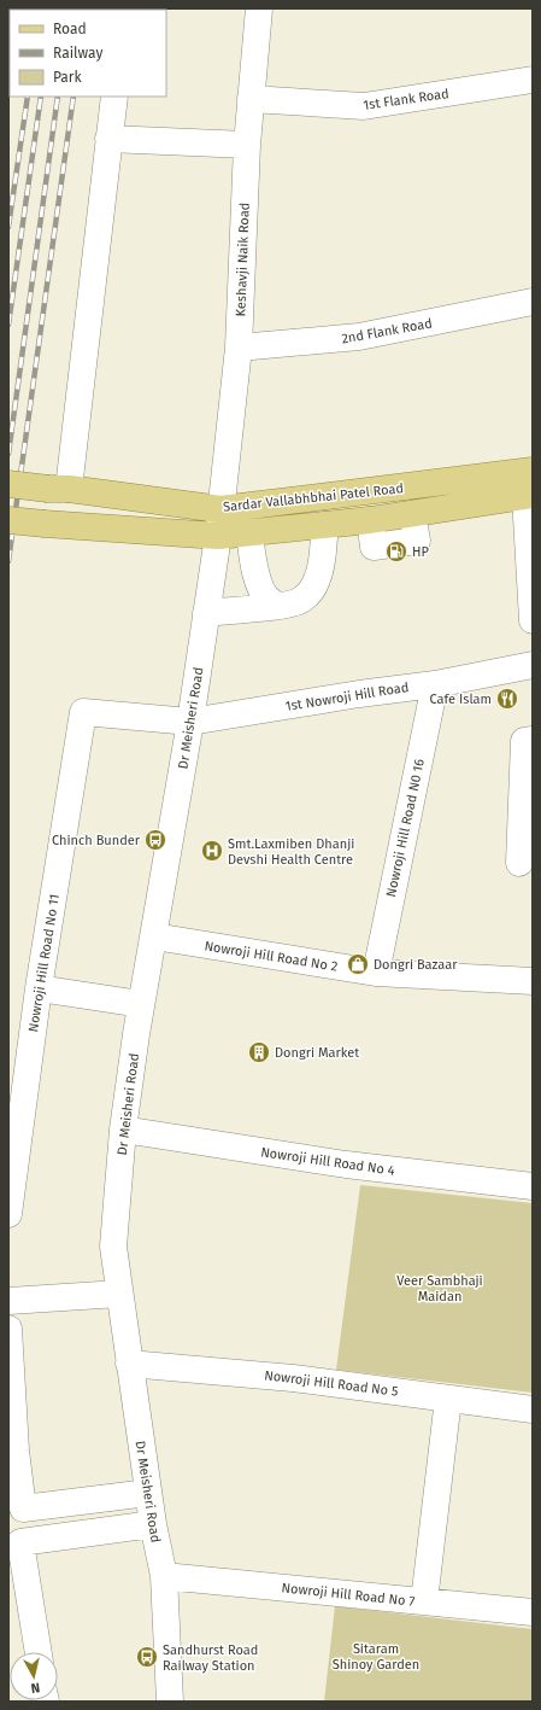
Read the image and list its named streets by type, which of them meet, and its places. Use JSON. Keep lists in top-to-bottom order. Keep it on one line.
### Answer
{"streets":{"main road":["Sardar Vallabhbhai Patel Road"],"street":["1st Flank Road","Keshavji Naik Road","2nd Flank Road","1st Nowroji Hill Road","Dr Meisheri Road","Nowroji Hill Road N0 16","Nowroji Hill Road No 2","Nowroji Hill Road No 11","Nowroji Hill Road No 4","Nowroji Hill Road No 5","Nowroji Hill Road No 7"]},"crossings":[["1st Flank Road","Keshavji Naik Road"],["Keshavji Naik Road","2nd Flank Road"],["Keshavji Naik Road","Sardar Vallabhbhai Patel Road"],["Keshavji Naik Road","Dr Meisheri Road"],["Sardar Vallabhbhai Patel Road","Dr Meisheri Road"],["1st Nowroji Hill Road","Dr Meisheri Road"],["1st Nowroji Hill Road","Nowroji Hill Road N0 16"],["1st Nowroji Hill Road","Nowroji Hill Road No 11"],["Dr Meisheri Road","Nowroji Hill Road No 2"],["Dr Meisheri Road","Nowroji Hill Road No 4"],["Dr Meisheri Road","Nowroji Hill Road No 5"],["Dr Meisheri Road","Nowroji Hill Road No 7"],["Nowroji Hill Road N0 16","Nowroji Hill Road No 2"]],"parks":["Veer Sambhaji Maidan","Sitaram Shinoy Garden"],"places":{"fuel station":["HP"],"restaurant":["Cafe Islam"],"bus stop":["Chinch Bunder","Sandhurst Road Railway Station"],"hospital":["Smt.Laxmiben Dhanji Devshi Health Centre"],"shop":["Dongri Bazaar"],"building":["Dongri Market"]},"legend":["Road","Railway","Park"],"north":"bottom"}
